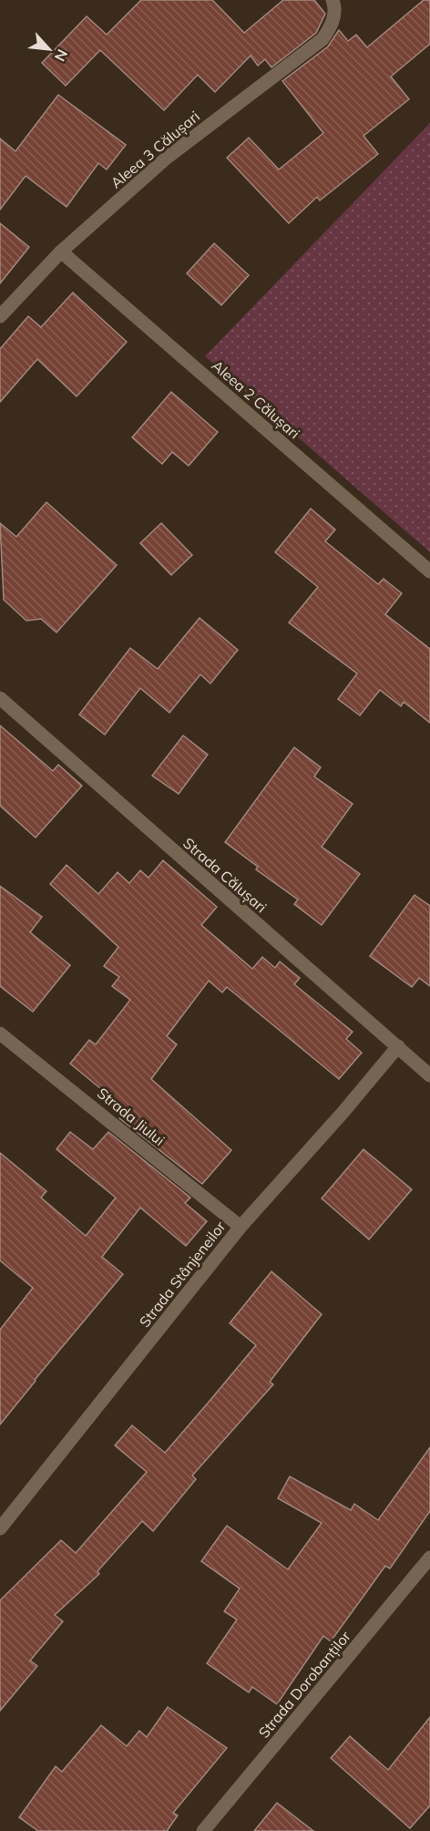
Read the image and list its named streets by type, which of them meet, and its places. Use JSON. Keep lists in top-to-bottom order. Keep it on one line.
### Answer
{"streets":{"street":["Aleea 3 Călușari","Aleea 2 Călușari","Strada Călușari","Strada Jiului","Strada Stânjeneilor","Strada Dorobanților"]},"crossings":[["Aleea 3 Călușari","Aleea 2 Călușari"],["Strada Călușari","Strada Stânjeneilor"],["Strada Jiului","Strada Stânjeneilor"]],"north":"bottom right"}
